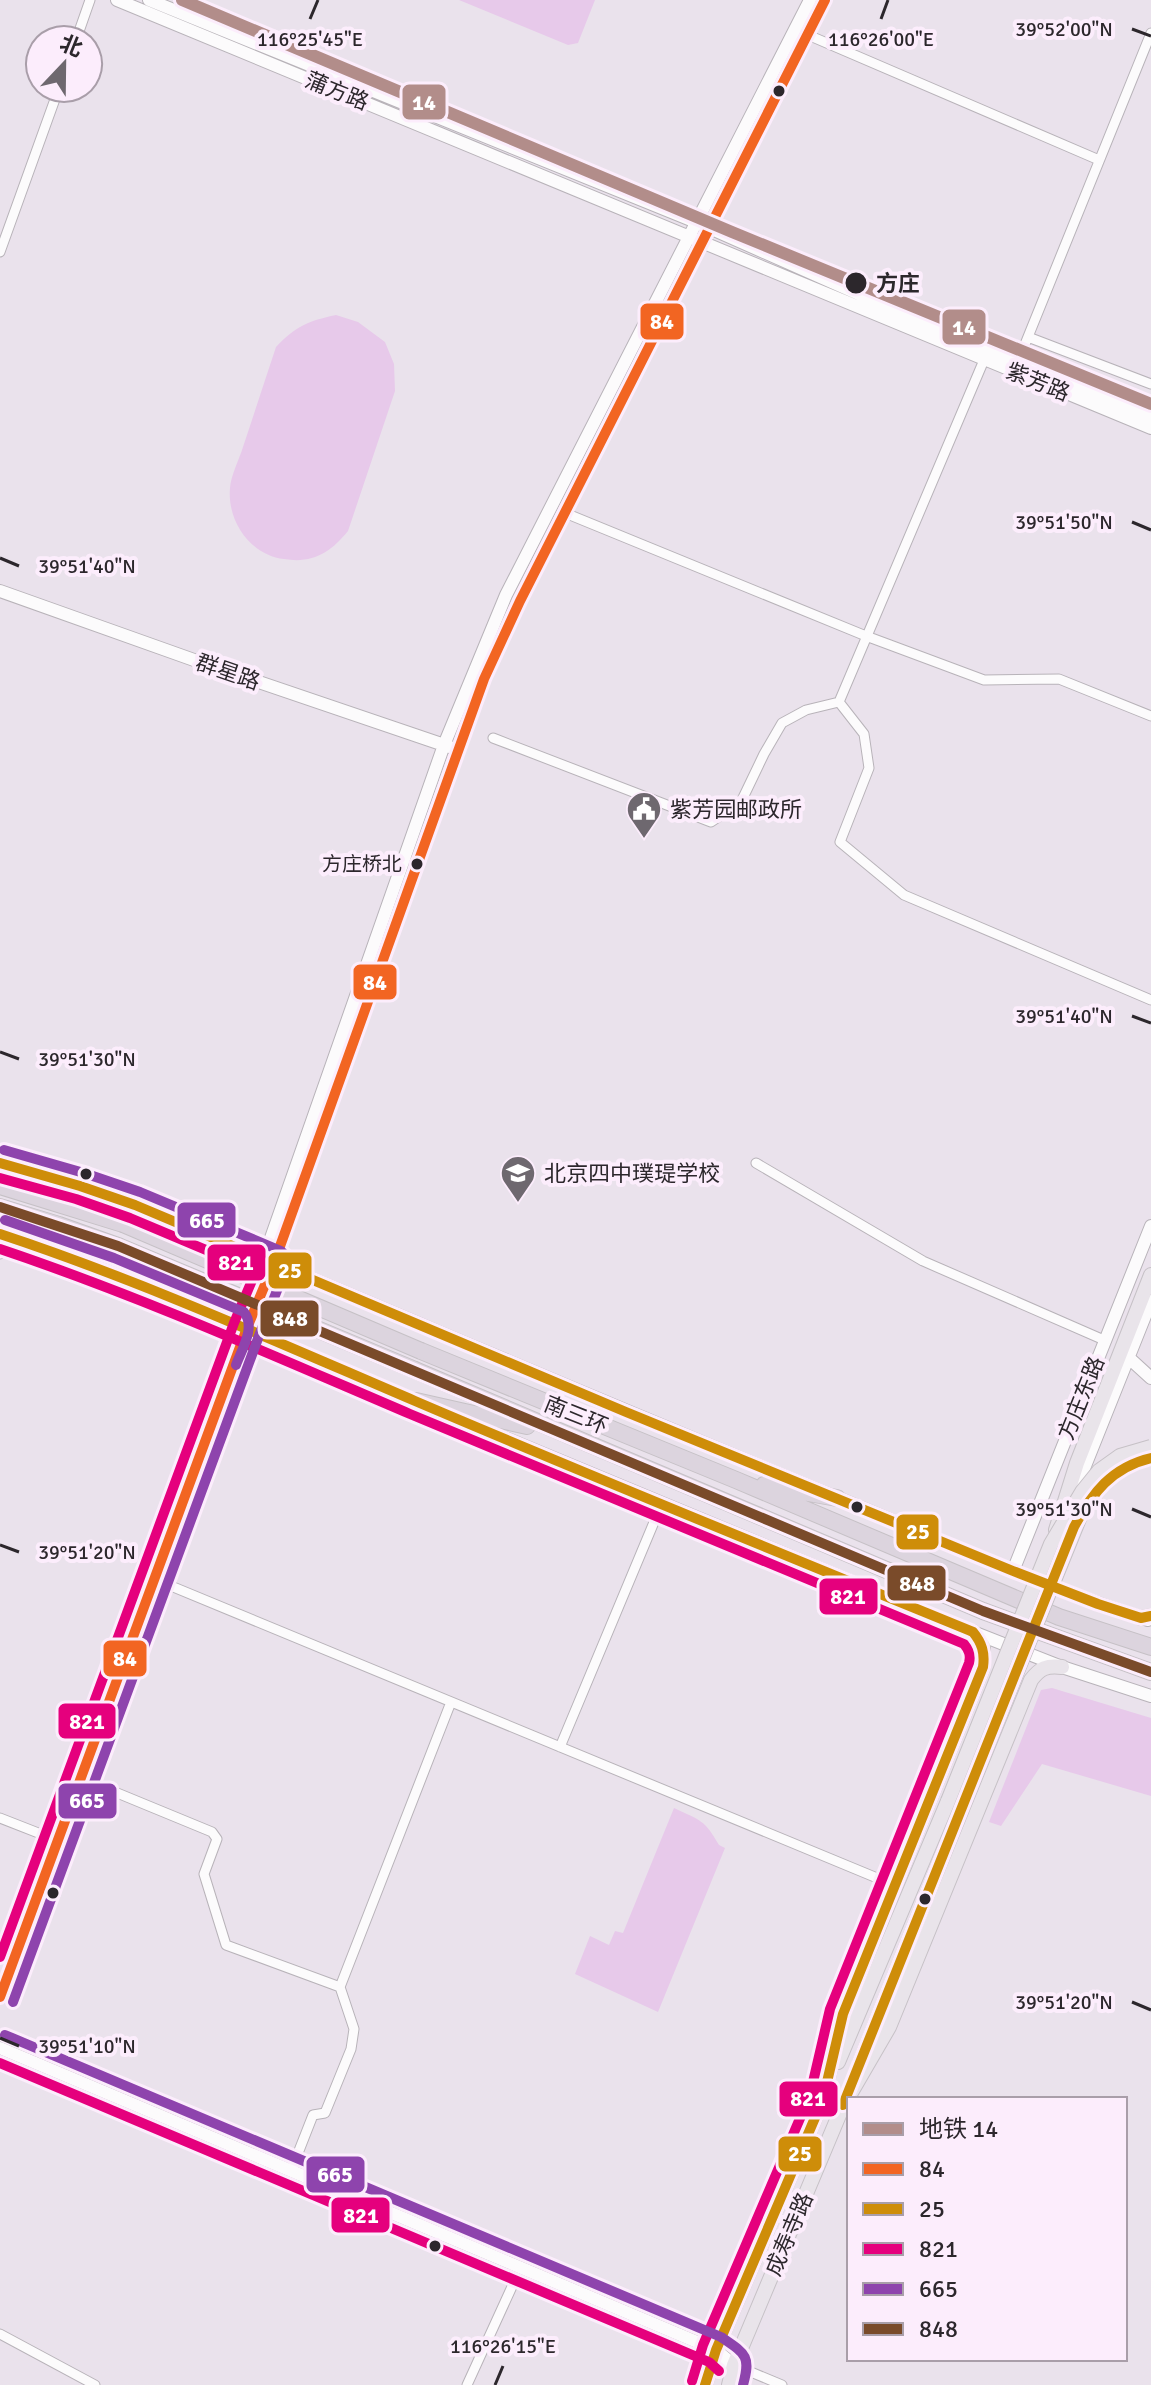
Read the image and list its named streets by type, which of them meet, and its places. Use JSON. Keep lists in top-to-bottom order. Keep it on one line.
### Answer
{"streets":{"highway":["南三环"],"main road":["成寿寺路"],"street":["蒲方路","紫芳路","群星路","方庄东路"]},"crossings":[["蒲方路","紫芳路"]],"places":{"other":["方庄","方庄桥北"],"public building":["紫芳园邮政所"],"school or university":["北京四中璞瑅学校"]},"lines":["metro line 14","transit line 84","transit line 665","transit line 25","transit line 821","transit line 848"],"legend":["地铁 14","84","25","821","665","848"],"north":"top","coordinates":["39°52'00\"N","116°25'45\"E","116°26'00\"E","39°51'50\"N","39°51'40\"N","39°51'30\"N","39°51'20\"N","39°51'10\"N","116°26'15\"E"]}
